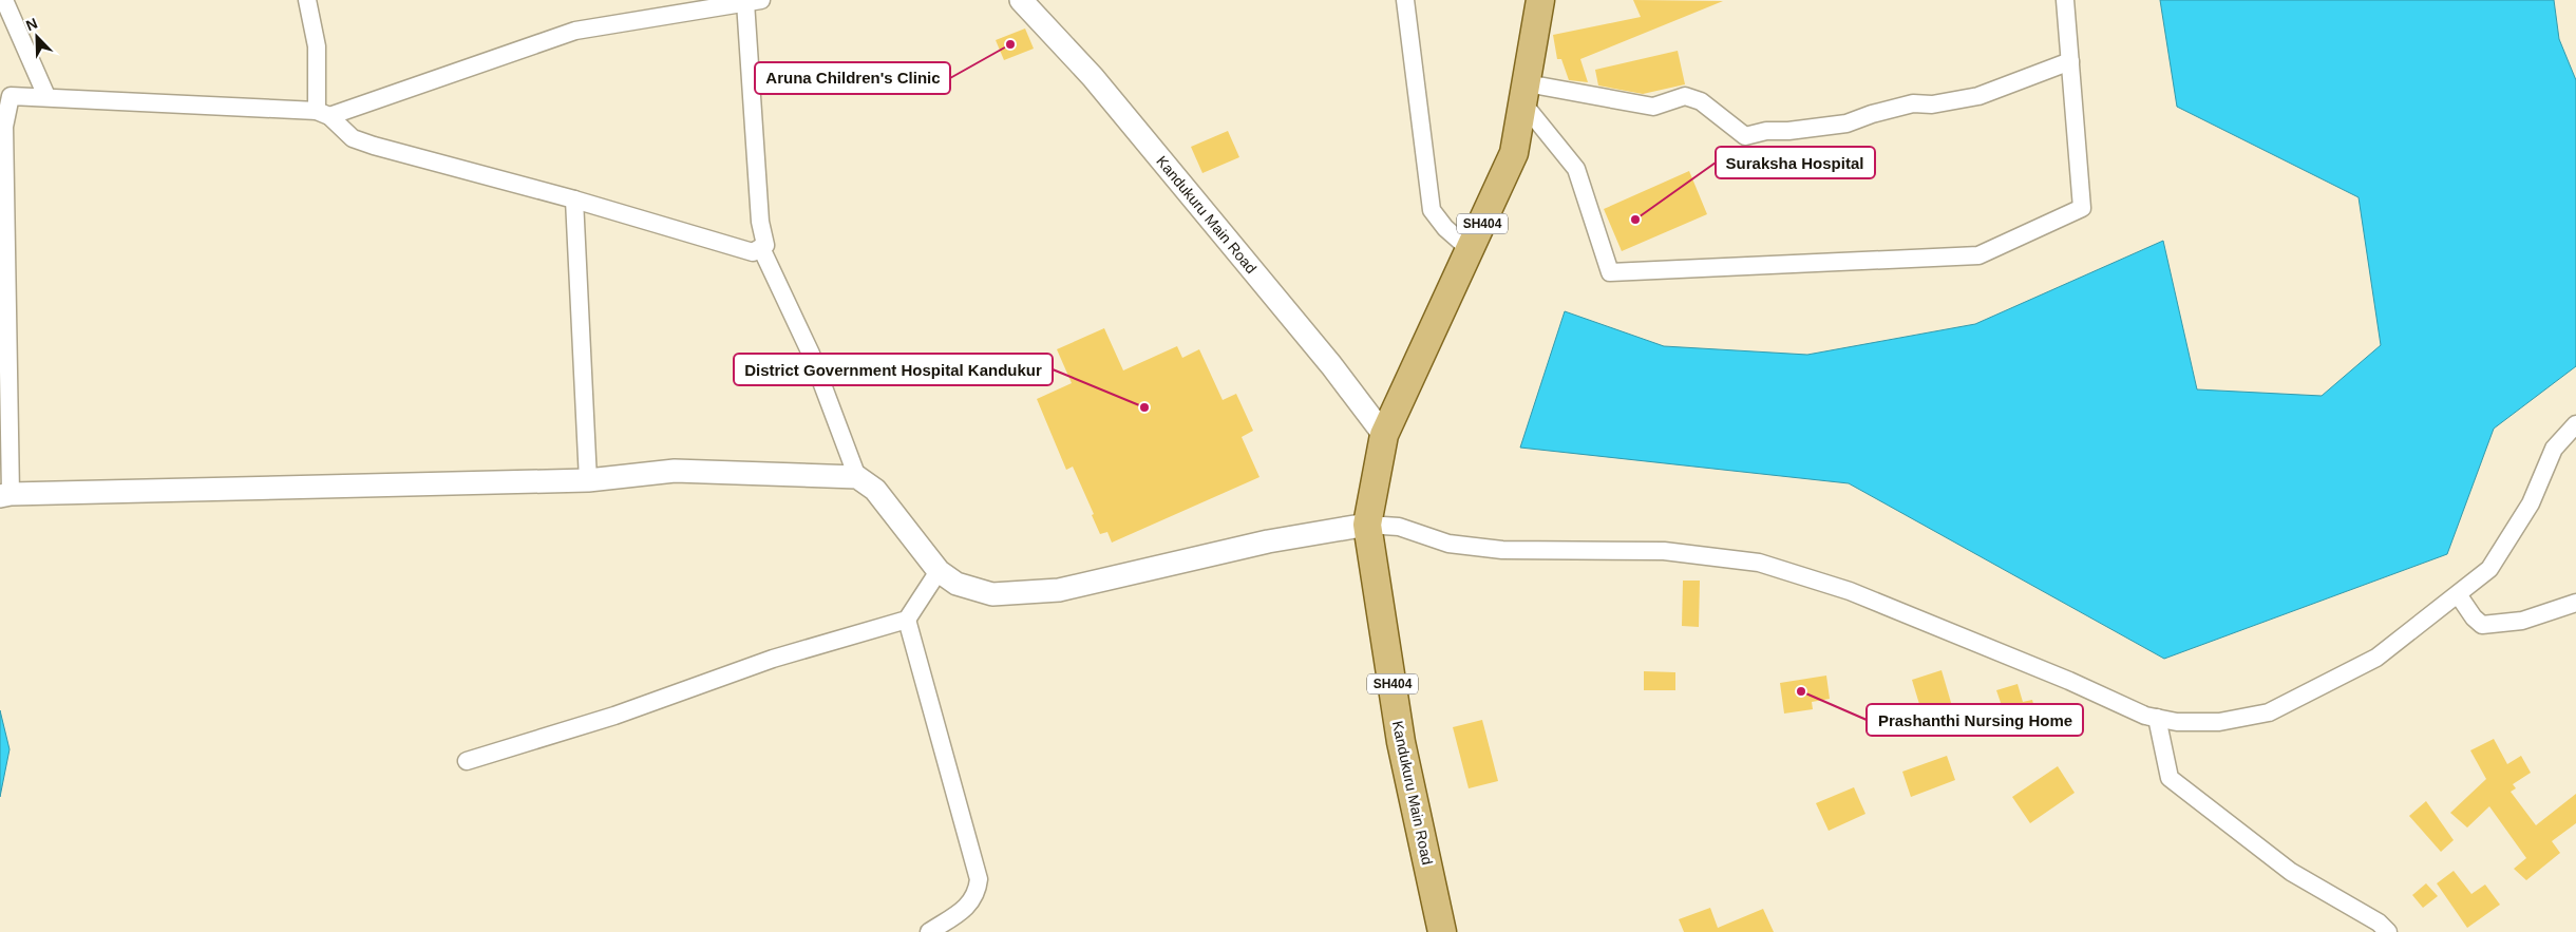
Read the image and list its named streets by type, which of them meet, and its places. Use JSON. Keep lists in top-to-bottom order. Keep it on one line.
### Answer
{"streets":{"main road":["Kandukuru Main Road","SH404"]},"places":["Aruna Children's Clinic","Suraksha Hospital","District Government Hospital Kandukur","Prashanthi Nursing Home"],"north":"top left"}
